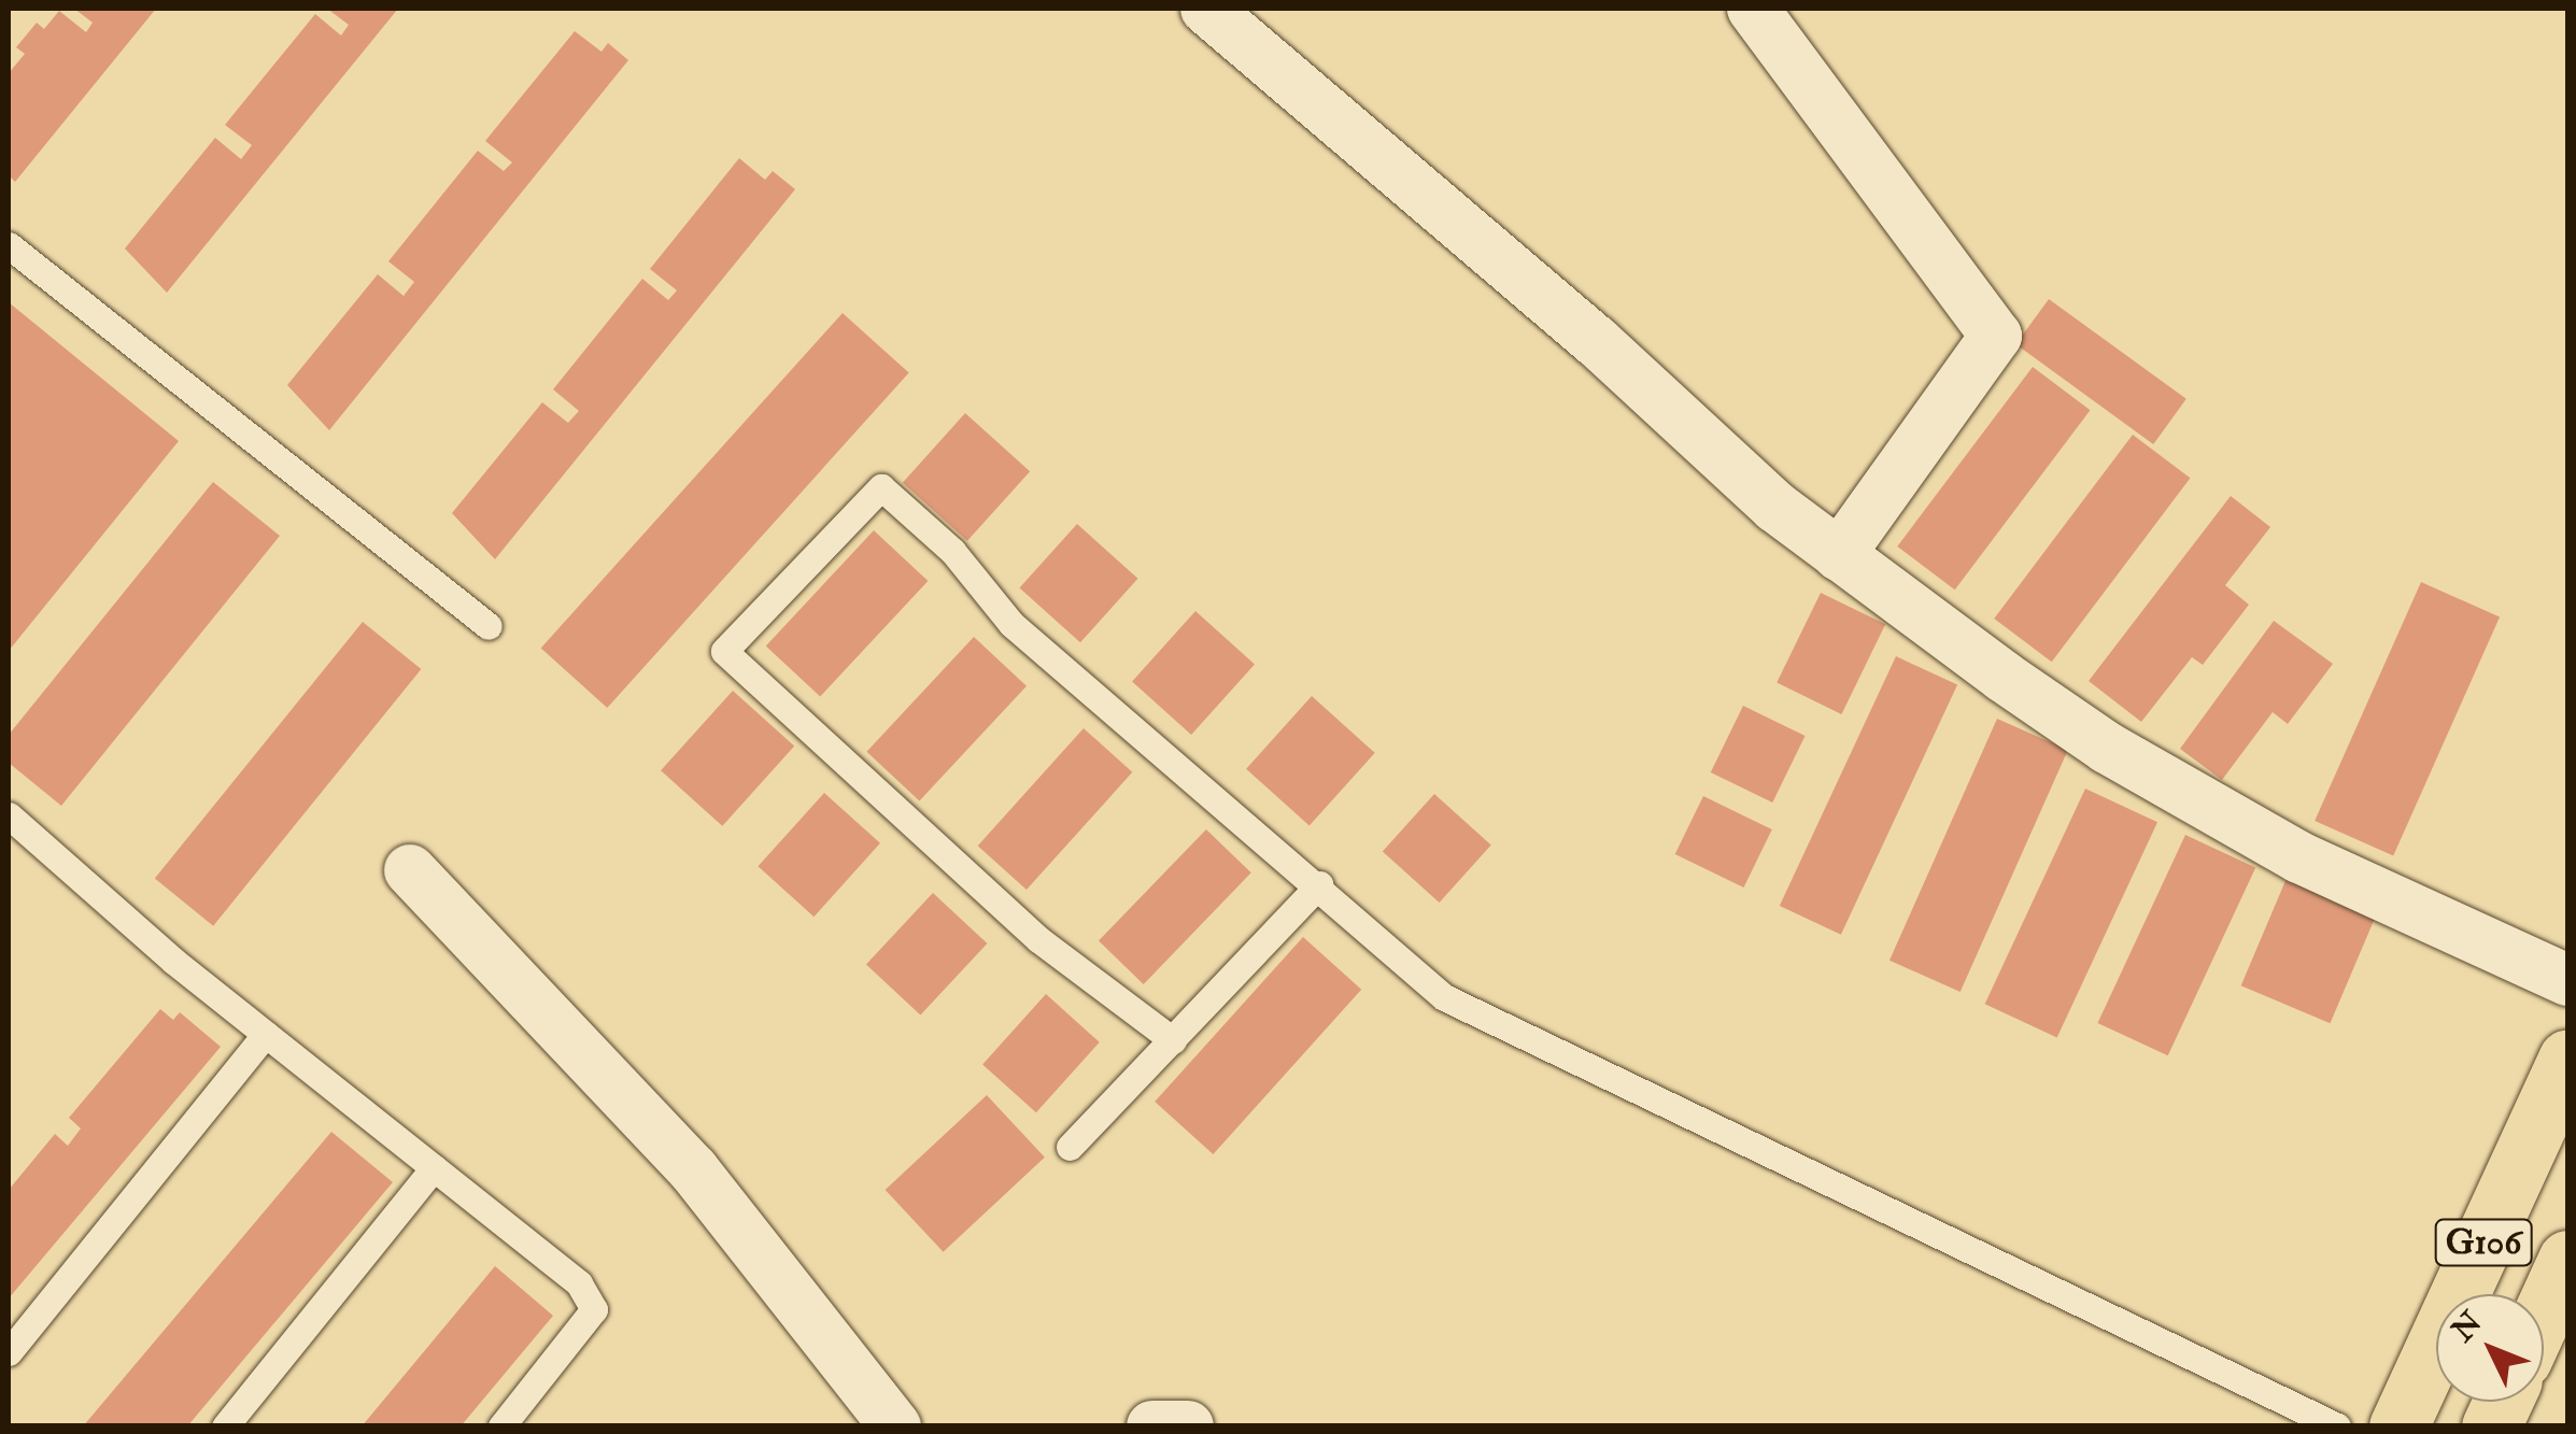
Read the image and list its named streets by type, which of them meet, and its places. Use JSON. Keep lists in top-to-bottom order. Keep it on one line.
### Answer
{"streets":{"highway":["G106"]},"north":"top left"}
